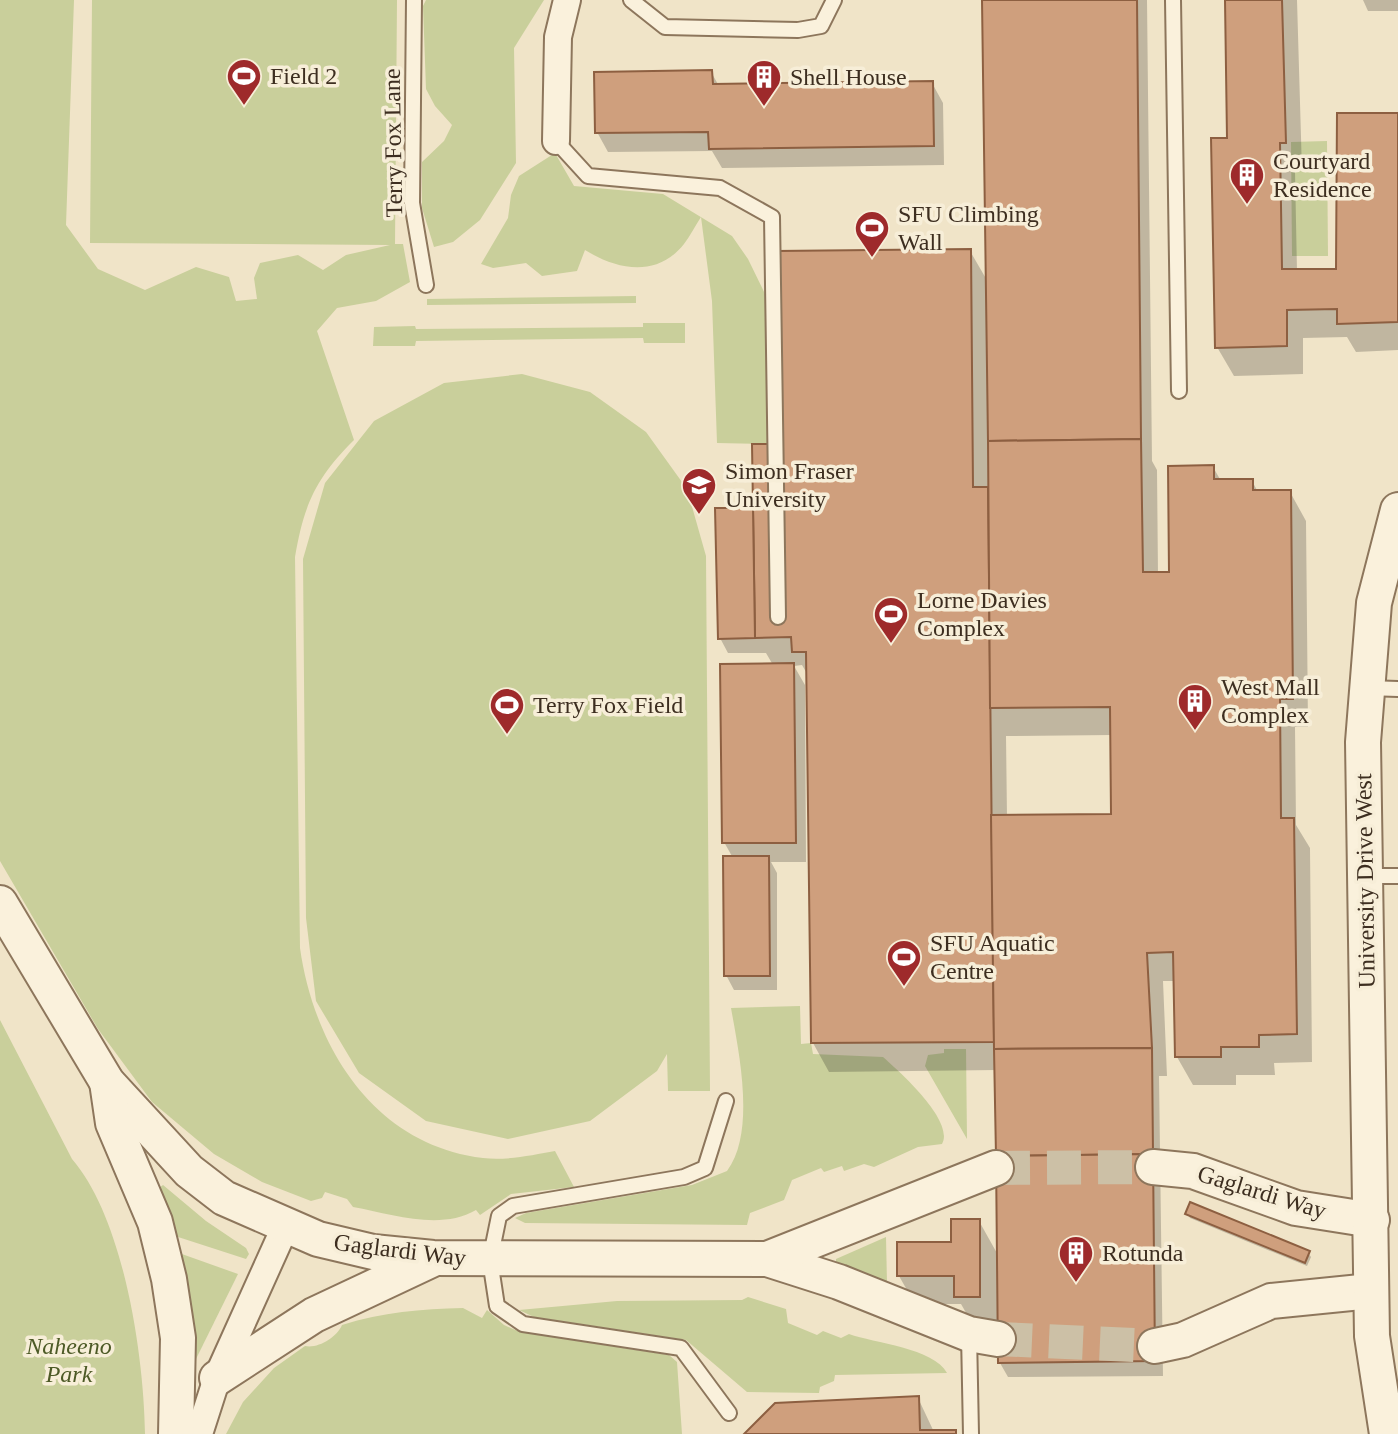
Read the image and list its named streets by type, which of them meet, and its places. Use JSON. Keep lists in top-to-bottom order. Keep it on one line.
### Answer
{"streets":{"street":["University Drive West","Gaglardi Way"],"lane":["Terry Fox Lane"]},"crossings":[["University Drive West","Gaglardi Way"]],"parks":["Naheeno Park"],"places":{"sports":["Field 2","SFU Climbing Wall","Lorne Davies Complex","Terry Fox Field","SFU Aquatic Centre"],"building":["Shell House","Courtyard Residence","West Mall Complex","Rotunda"],"school or university":["Simon Fraser University"]}}
